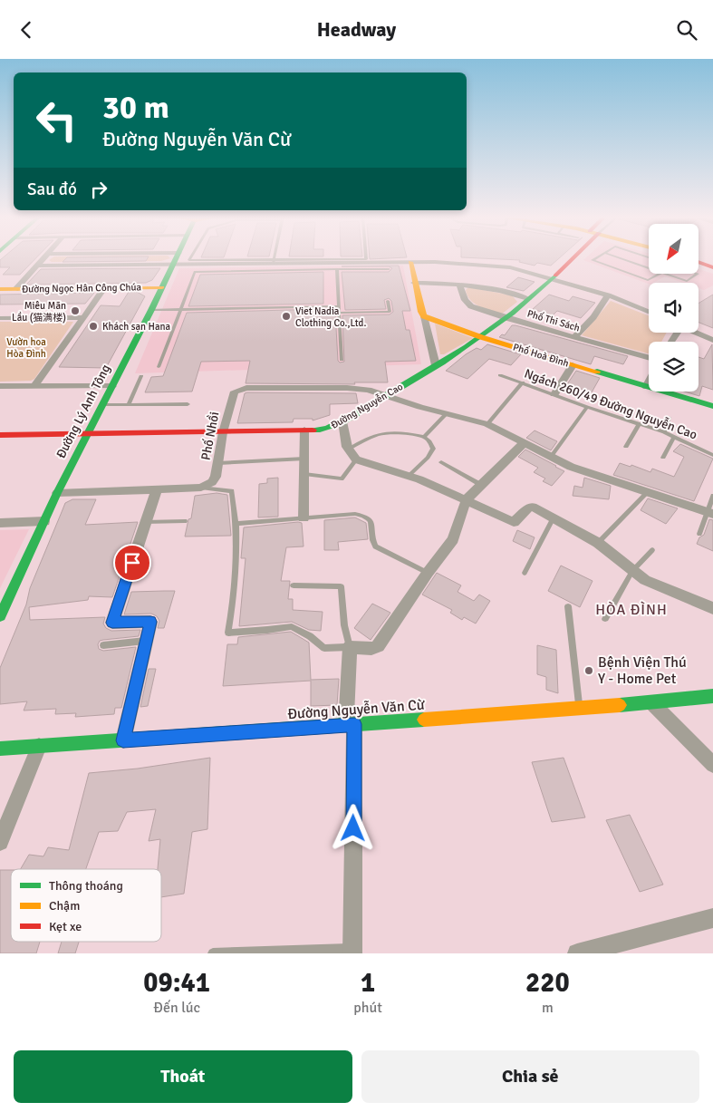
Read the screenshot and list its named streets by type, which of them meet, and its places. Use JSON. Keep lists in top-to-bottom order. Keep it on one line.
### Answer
{"streets":{"main road":["Đường Ngọc Hân Công Chúa","Phố Hoà Đình","Đường Nguyễn Cao","Đường Lý Anh Tông","Đường Nguyễn Văn Cừ"],"street":["Phố Thi Sách","Phố Nhồi"],"lane":["Ngách 260/49 Đường Nguyễn Cao"]},"crossings":[["Đường Ngọc Hân Công Chúa","Đường Lý Anh Tông"],["Phố Thi Sách","Đường Nguyễn Cao"],["Phố Hoà Đình","Đường Nguyễn Cao"],["Đường Nguyễn Cao","Đường Lý Anh Tông"],["Đường Nguyễn Cao","Phố Nhồi"]],"districts":["HÒA ĐÌNH"],"parks":["Vườn hoa Hòa Đình"],"places":["Miêu Mãn Lầu (猫满楼)","Viet Nadia Clothing Co.,Ltd.","Khách sạn Hana","Bệnh Viện Thú Y - Home Pet"],"legend":["Thông thoáng","Chậm","Kẹt xe"],"north":"bottom left","page":{"header":"Headway","turn":["30 m","Đường Nguyễn Văn Cừ"],"then":"Sau đó","eta":["09:41","Đến lúc","1","phút","220","m"],"buttons":["Thoát","Chia sẻ"]}}
